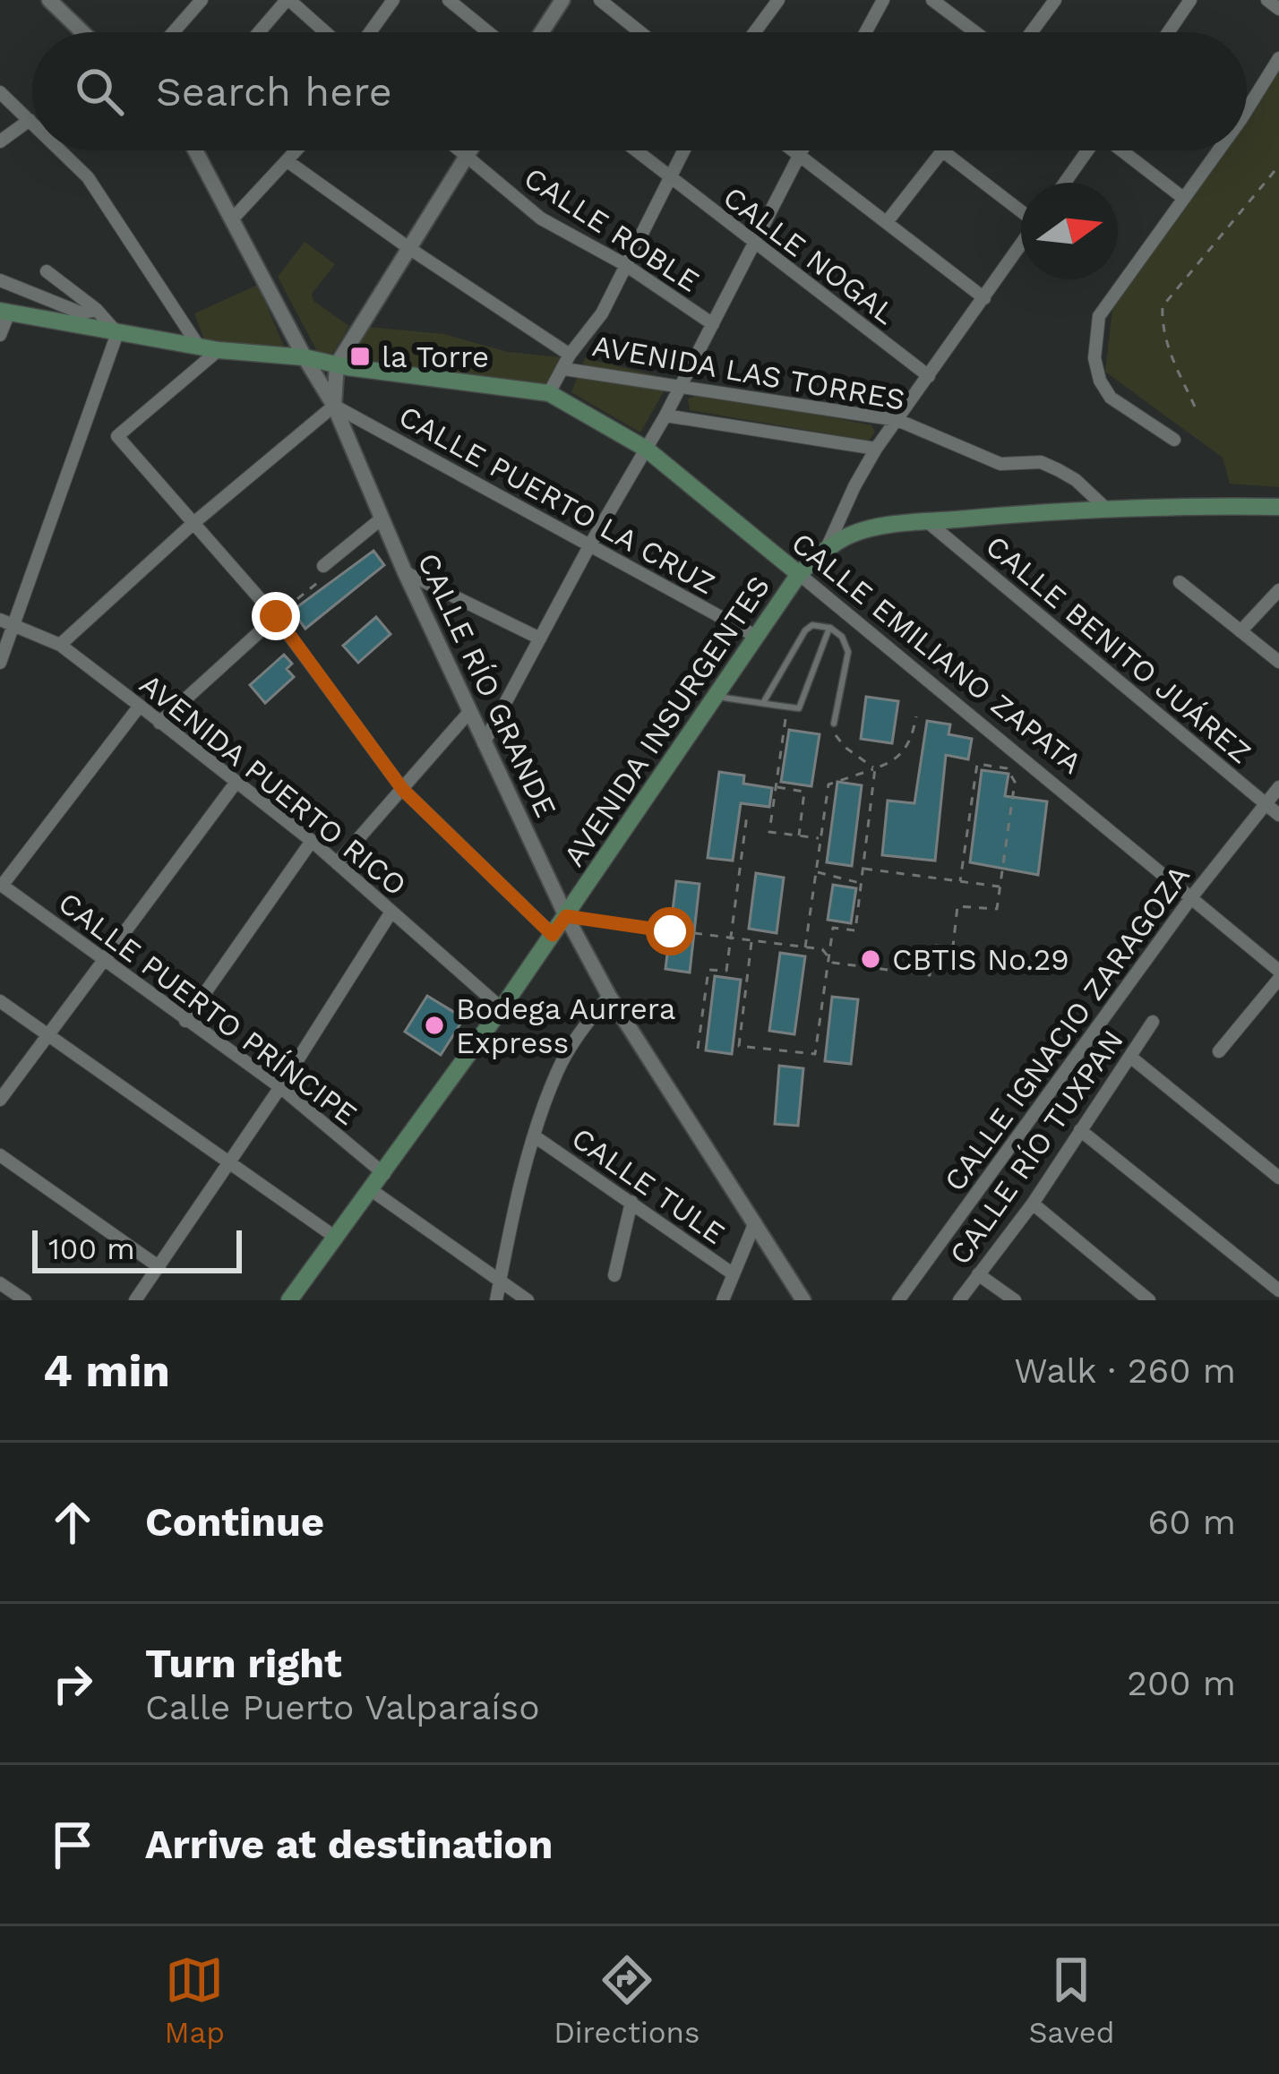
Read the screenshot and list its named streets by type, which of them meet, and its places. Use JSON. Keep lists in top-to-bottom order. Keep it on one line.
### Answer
{"streets":{"main road":["CALLE EMILIANO ZAPATA","AVENIDA INSURGENTES"],"street":["CALLE ROBLE","CALLE NOGAL","AVENIDA LAS TORRES","CALLE PUERTO LA CRUZ","CALLE BENITO JUÁREZ","CALLE RÍO GRANDE","AVENIDA PUERTO RICO","CALLE PUERTO PRÍNCIPE","CALLE IGNACIO ZARAGOZA","CALLE RÍO TUXPAN","CALLE TULE"]},"crossings":[["AVENIDA LAS TORRES","AVENIDA INSURGENTES"],["CALLE PUERTO LA CRUZ","CALLE RÍO GRANDE"],["CALLE PUERTO LA CRUZ","AVENIDA INSURGENTES"],["CALLE BENITO JUÁREZ","AVENIDA INSURGENTES"],["CALLE BENITO JUÁREZ","CALLE IGNACIO ZARAGOZA"],["CALLE EMILIANO ZAPATA","AVENIDA INSURGENTES"],["CALLE EMILIANO ZAPATA","CALLE IGNACIO ZARAGOZA"],["CALLE RÍO GRANDE","AVENIDA INSURGENTES"],["AVENIDA INSURGENTES","AVENIDA PUERTO RICO"],["AVENIDA INSURGENTES","CALLE PUERTO PRÍNCIPE"]],"places":{"transit":["la Torre"],"other":["CBTIS No.29","Bodega Aurrera Express"]},"scale_bar":"100 m","north":"right","page":{"search":"Search here","scale":"100 m","heading":["4 min","Walk · 260 m"],"list":[["Continue","60 m"],["Turn right","Calle Puerto Valparaíso","200 m"],"Arrive at destination"],"nav":["Map","Directions","Saved"]}}
